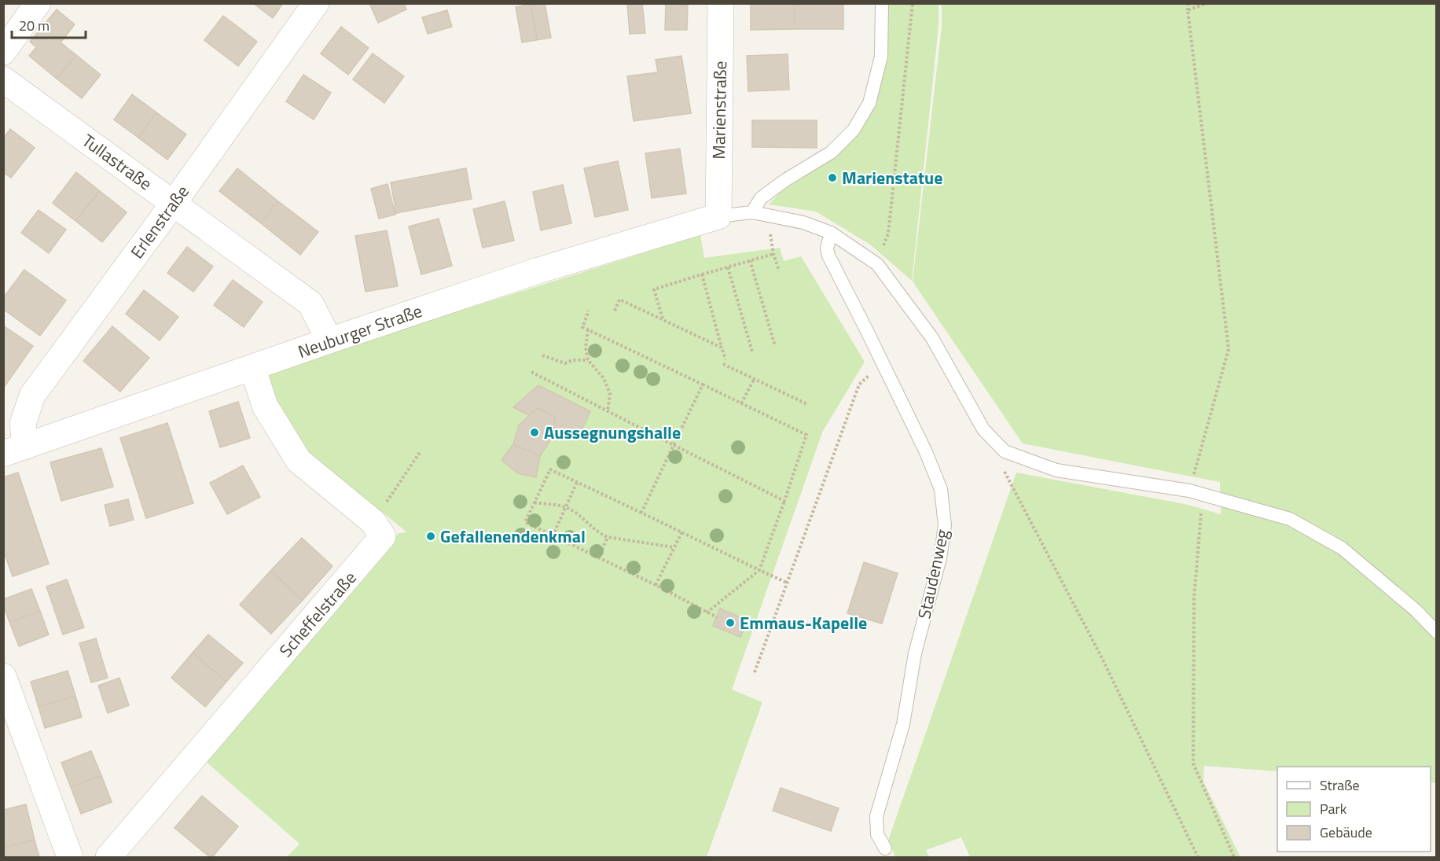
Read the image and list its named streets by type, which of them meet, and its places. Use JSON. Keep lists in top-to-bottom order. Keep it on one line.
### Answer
{"streets":{"street":["Marienstraße","Tullastraße","Erlenstraße","Neuburger Straße","Scheffelstraße"],"lane":["Staudenweg"]},"crossings":[["Marienstraße","Neuburger Straße"],["Tullastraße","Erlenstraße"],["Tullastraße","Neuburger Straße"],["Erlenstraße","Neuburger Straße"]],"places":["Marienstatue","Aussegnungshalle","Gefallenendenkmal","Emmaus-Kapelle"],"legend":["Straße","Park","Gebäude"],"scale_bar":"20 m"}
